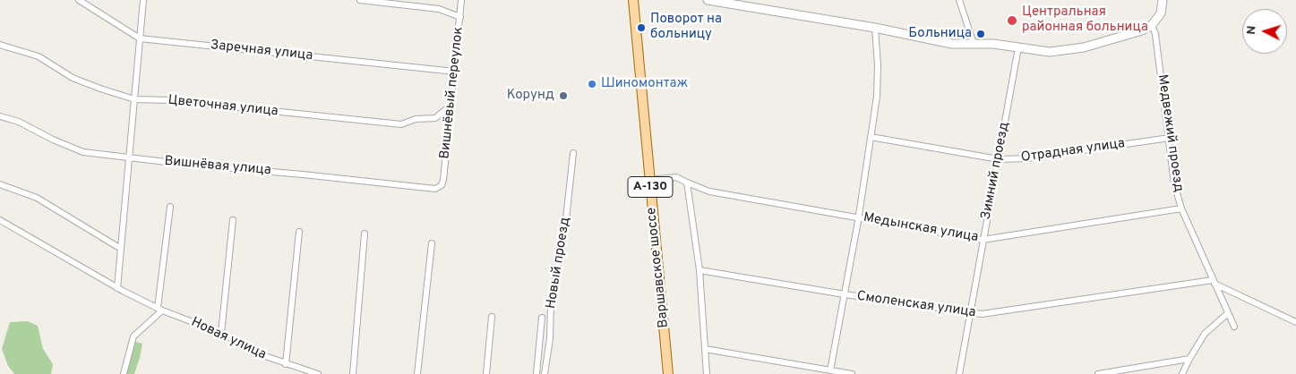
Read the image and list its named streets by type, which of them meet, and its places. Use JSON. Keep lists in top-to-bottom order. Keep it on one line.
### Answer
{"streets":{"main road":["А-130","Варшавское шоссе"],"street":["Заречная улица","Вишнёвый переулок","Цветочная улица","Медвежий проезд","Отрадная улица","Вишнёвая улица","Зимний проезд","Медынская улица","Новый проезд","Смоленская улица","Новая улица"]},"crossings":[["Заречная улица","Вишнёвый переулок"],["Вишнёвый переулок","Цветочная улица"],["Вишнёвый переулок","Вишнёвая улица"],["Медвежий проезд","Отрадная улица"],["Медвежий проезд","Медынская улица"],["Медвежий проезд","Смоленская улица"],["Отрадная улица","Зимний проезд"],["Зимний проезд","Медынская улица"],["Зимний проезд","Смоленская улица"],["Медынская улица","Варшавское шоссе"]],"places":["Центральная районная больница","Поворот на больницу","Больница","Шиномонтаж","Корунд"],"north":"left"}
